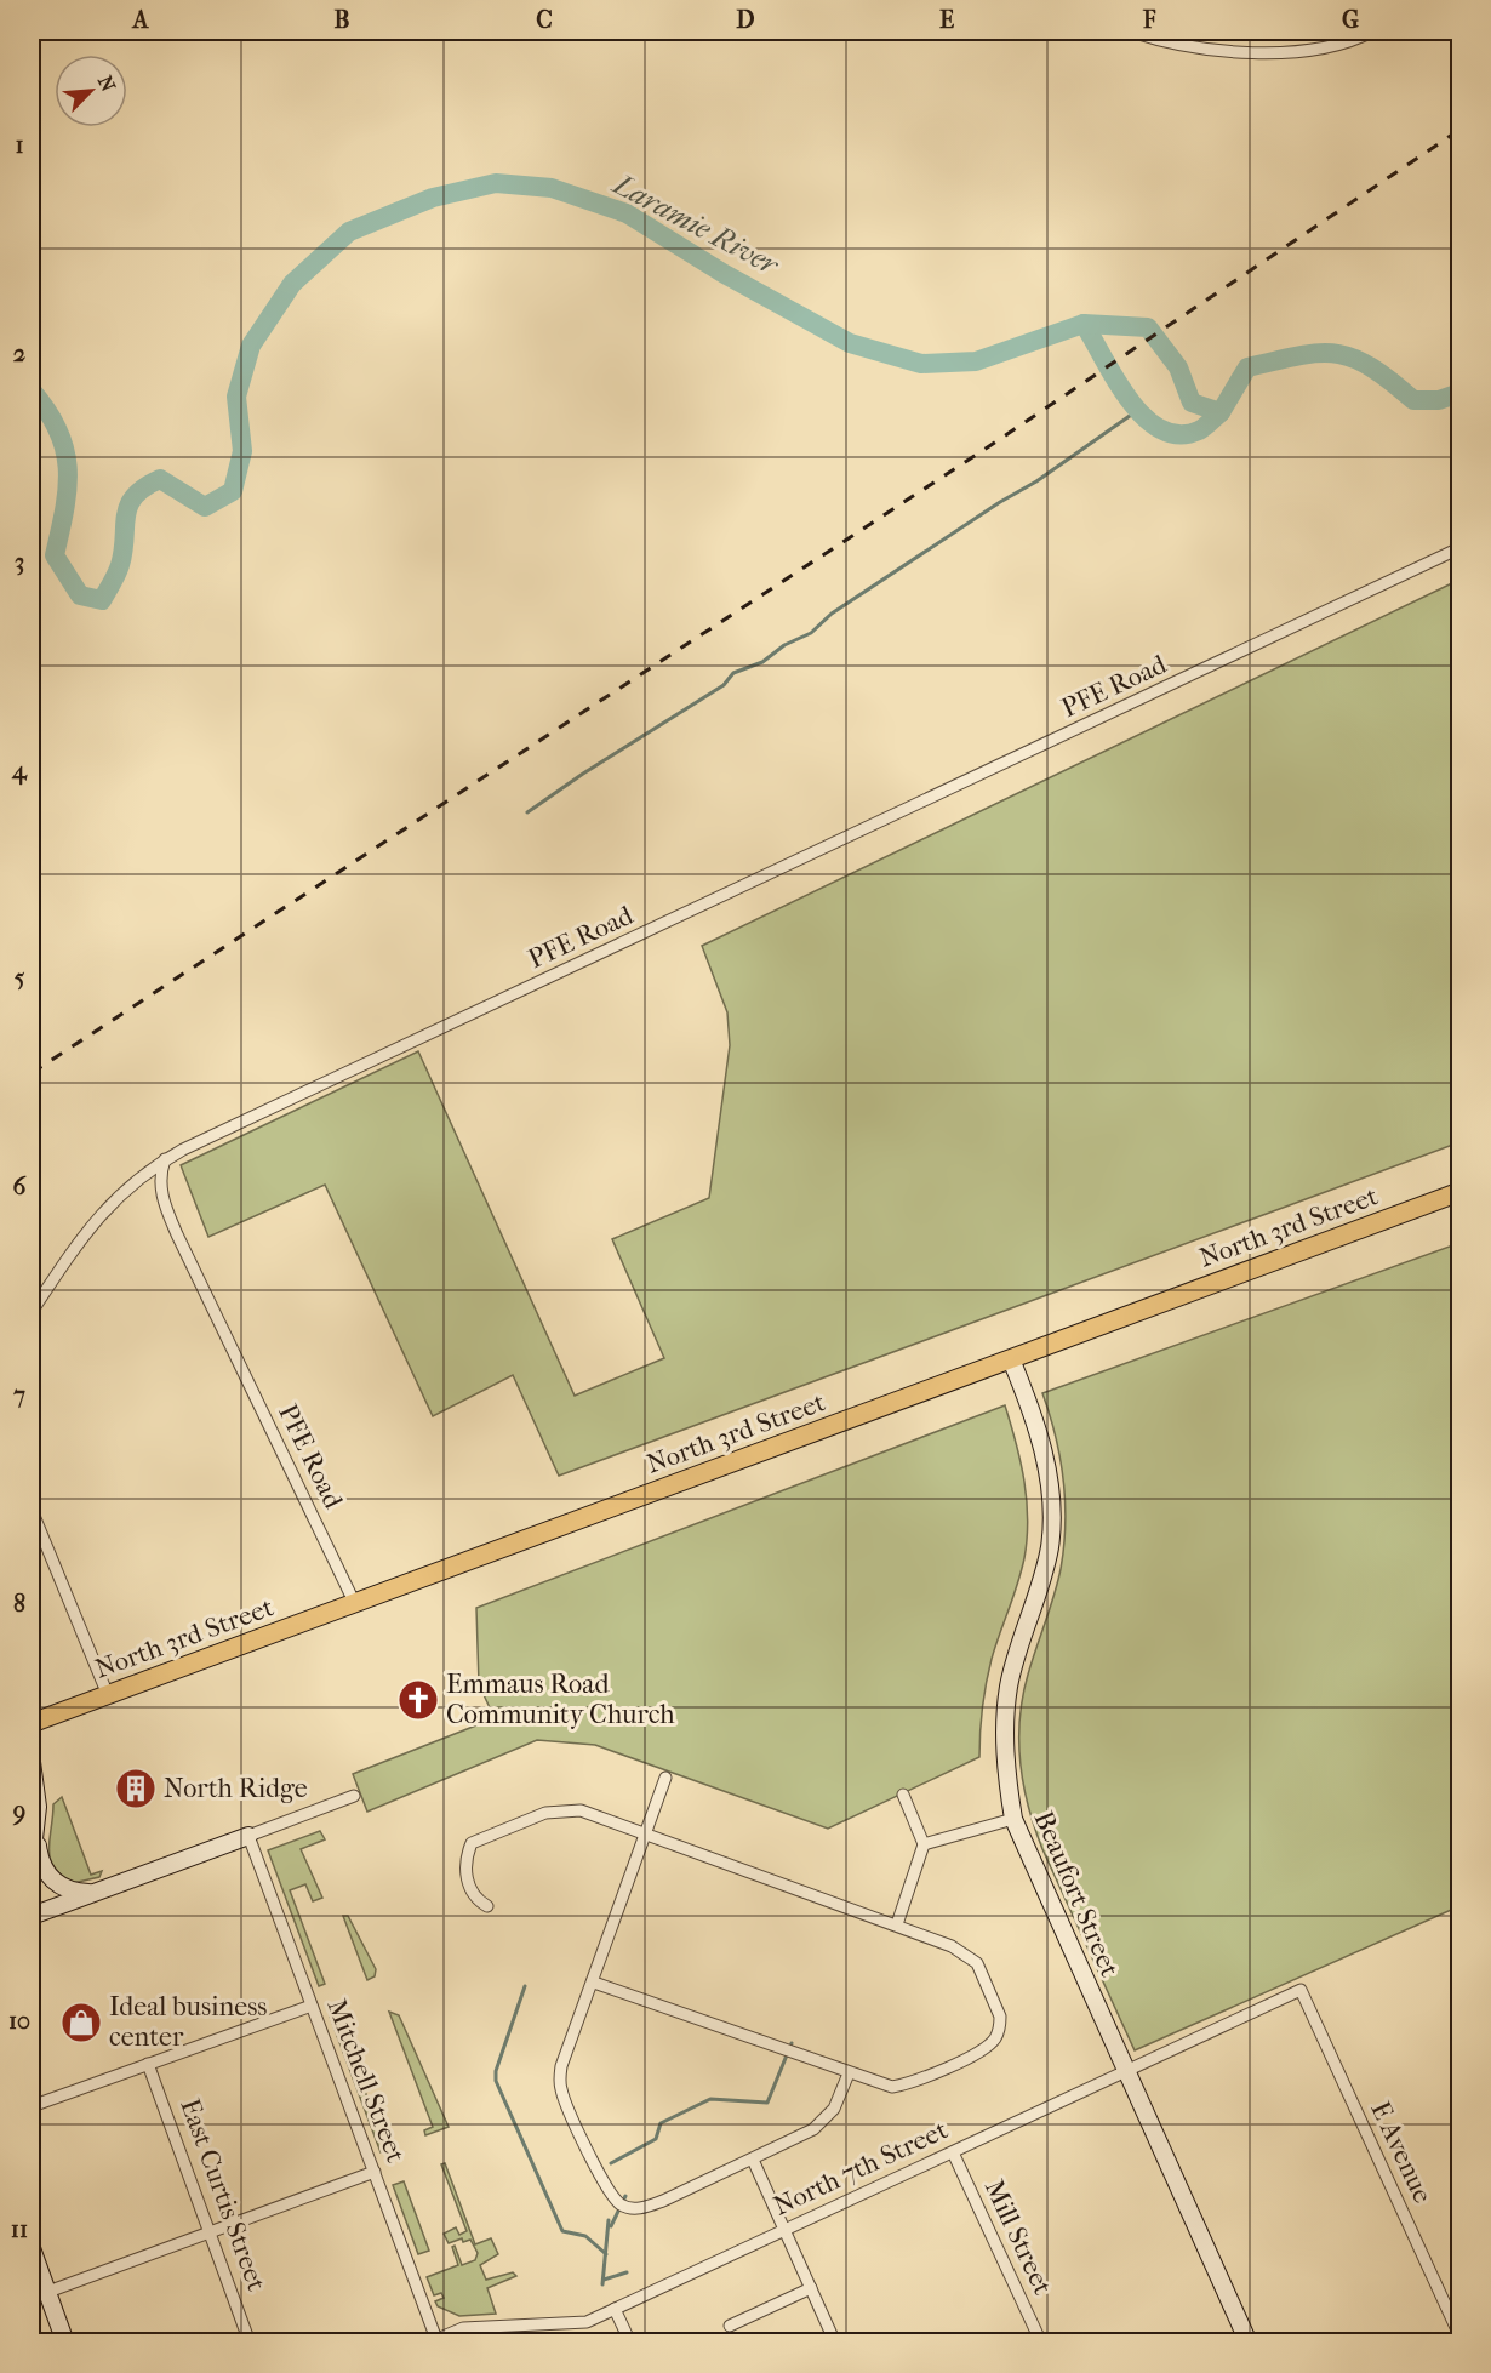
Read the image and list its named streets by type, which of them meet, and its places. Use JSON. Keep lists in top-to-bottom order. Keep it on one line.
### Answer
{"streets":{"main road":["North 3rd Street"],"street":["PFE Road","Beaufort Street","Mitchell Street","E Avenue","North 7th Street","East Curtis Street","Mill Street"]},"crossings":[["PFE Road","North 3rd Street"],["North 3rd Street","Beaufort Street"],["Beaufort Street","North 7th Street"],["Mitchell Street","North 7th Street"],["E Avenue","North 7th Street"],["North 7th Street","Mill Street"]],"water":["Laramie River"],"places":{"church":["Emmaus Road Community Church"],"building":["North Ridge"],"shop":["Ideal business center"]},"north":"top right","grid":{"columns":["A","B","C","D","E","F","G"],"rows":["1","2","3","4","5","6","7","8","9","10","11"]}}
